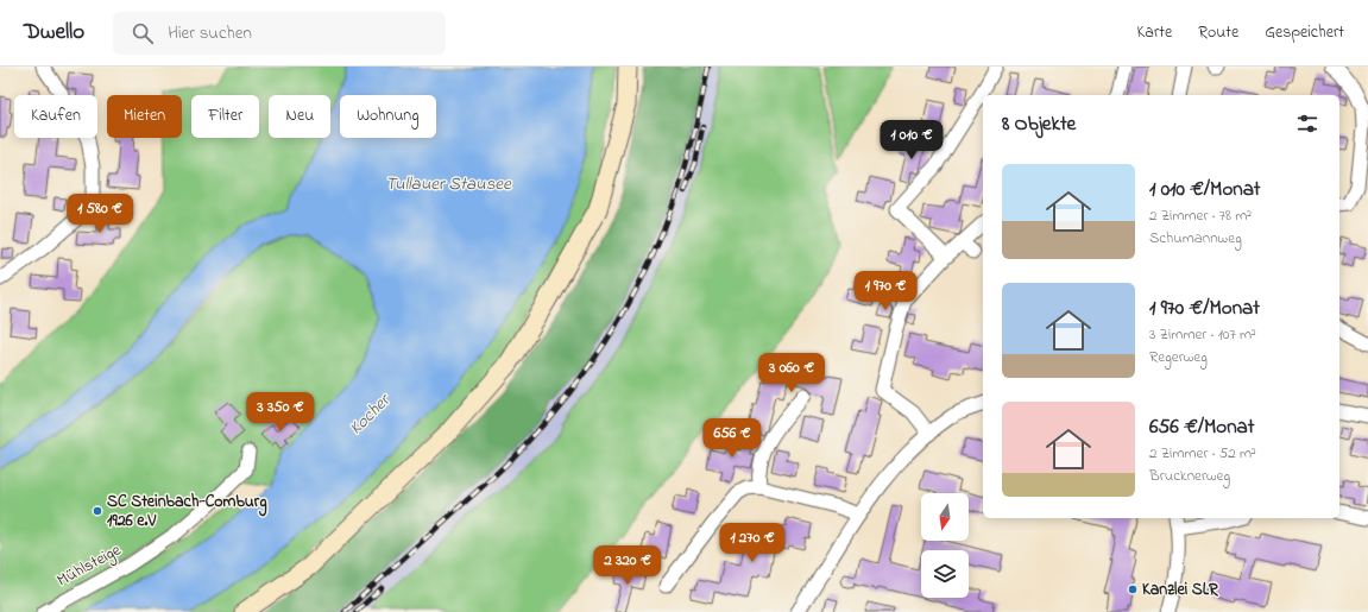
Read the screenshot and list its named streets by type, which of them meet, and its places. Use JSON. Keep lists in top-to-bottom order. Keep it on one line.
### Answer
{"streets":{"street":["Mühlsteige"]},"water":["Tullauer Stausee","Kocher"],"places":["SC Steinbach-Comburg 1926 e.V","Kanzlei SLR"],"north":"bottom","page":{"header":"Dwello","search":"Hier suchen","nav":["Karte","Route","Gespeichert"],"chip":["Kaufen","Mieten","Filter","Neu","Wohnung"],"heading":"8 Objekte","price":["1 010 €","1 580 €","1 970 €","3 060 €","3 350 €","656 €","1 270 €","2 320 €"],"list":[{"name":"1 010 €/Monat","note":"2 Zimmer · 78 m² · Schumannweg"},{"name":"1 970 €/Monat","note":"3 Zimmer · 107 m² · Regerweg"},{"name":"656 €/Monat","note":"2 Zimmer · 52 m² · Brucknerweg"}]}}
